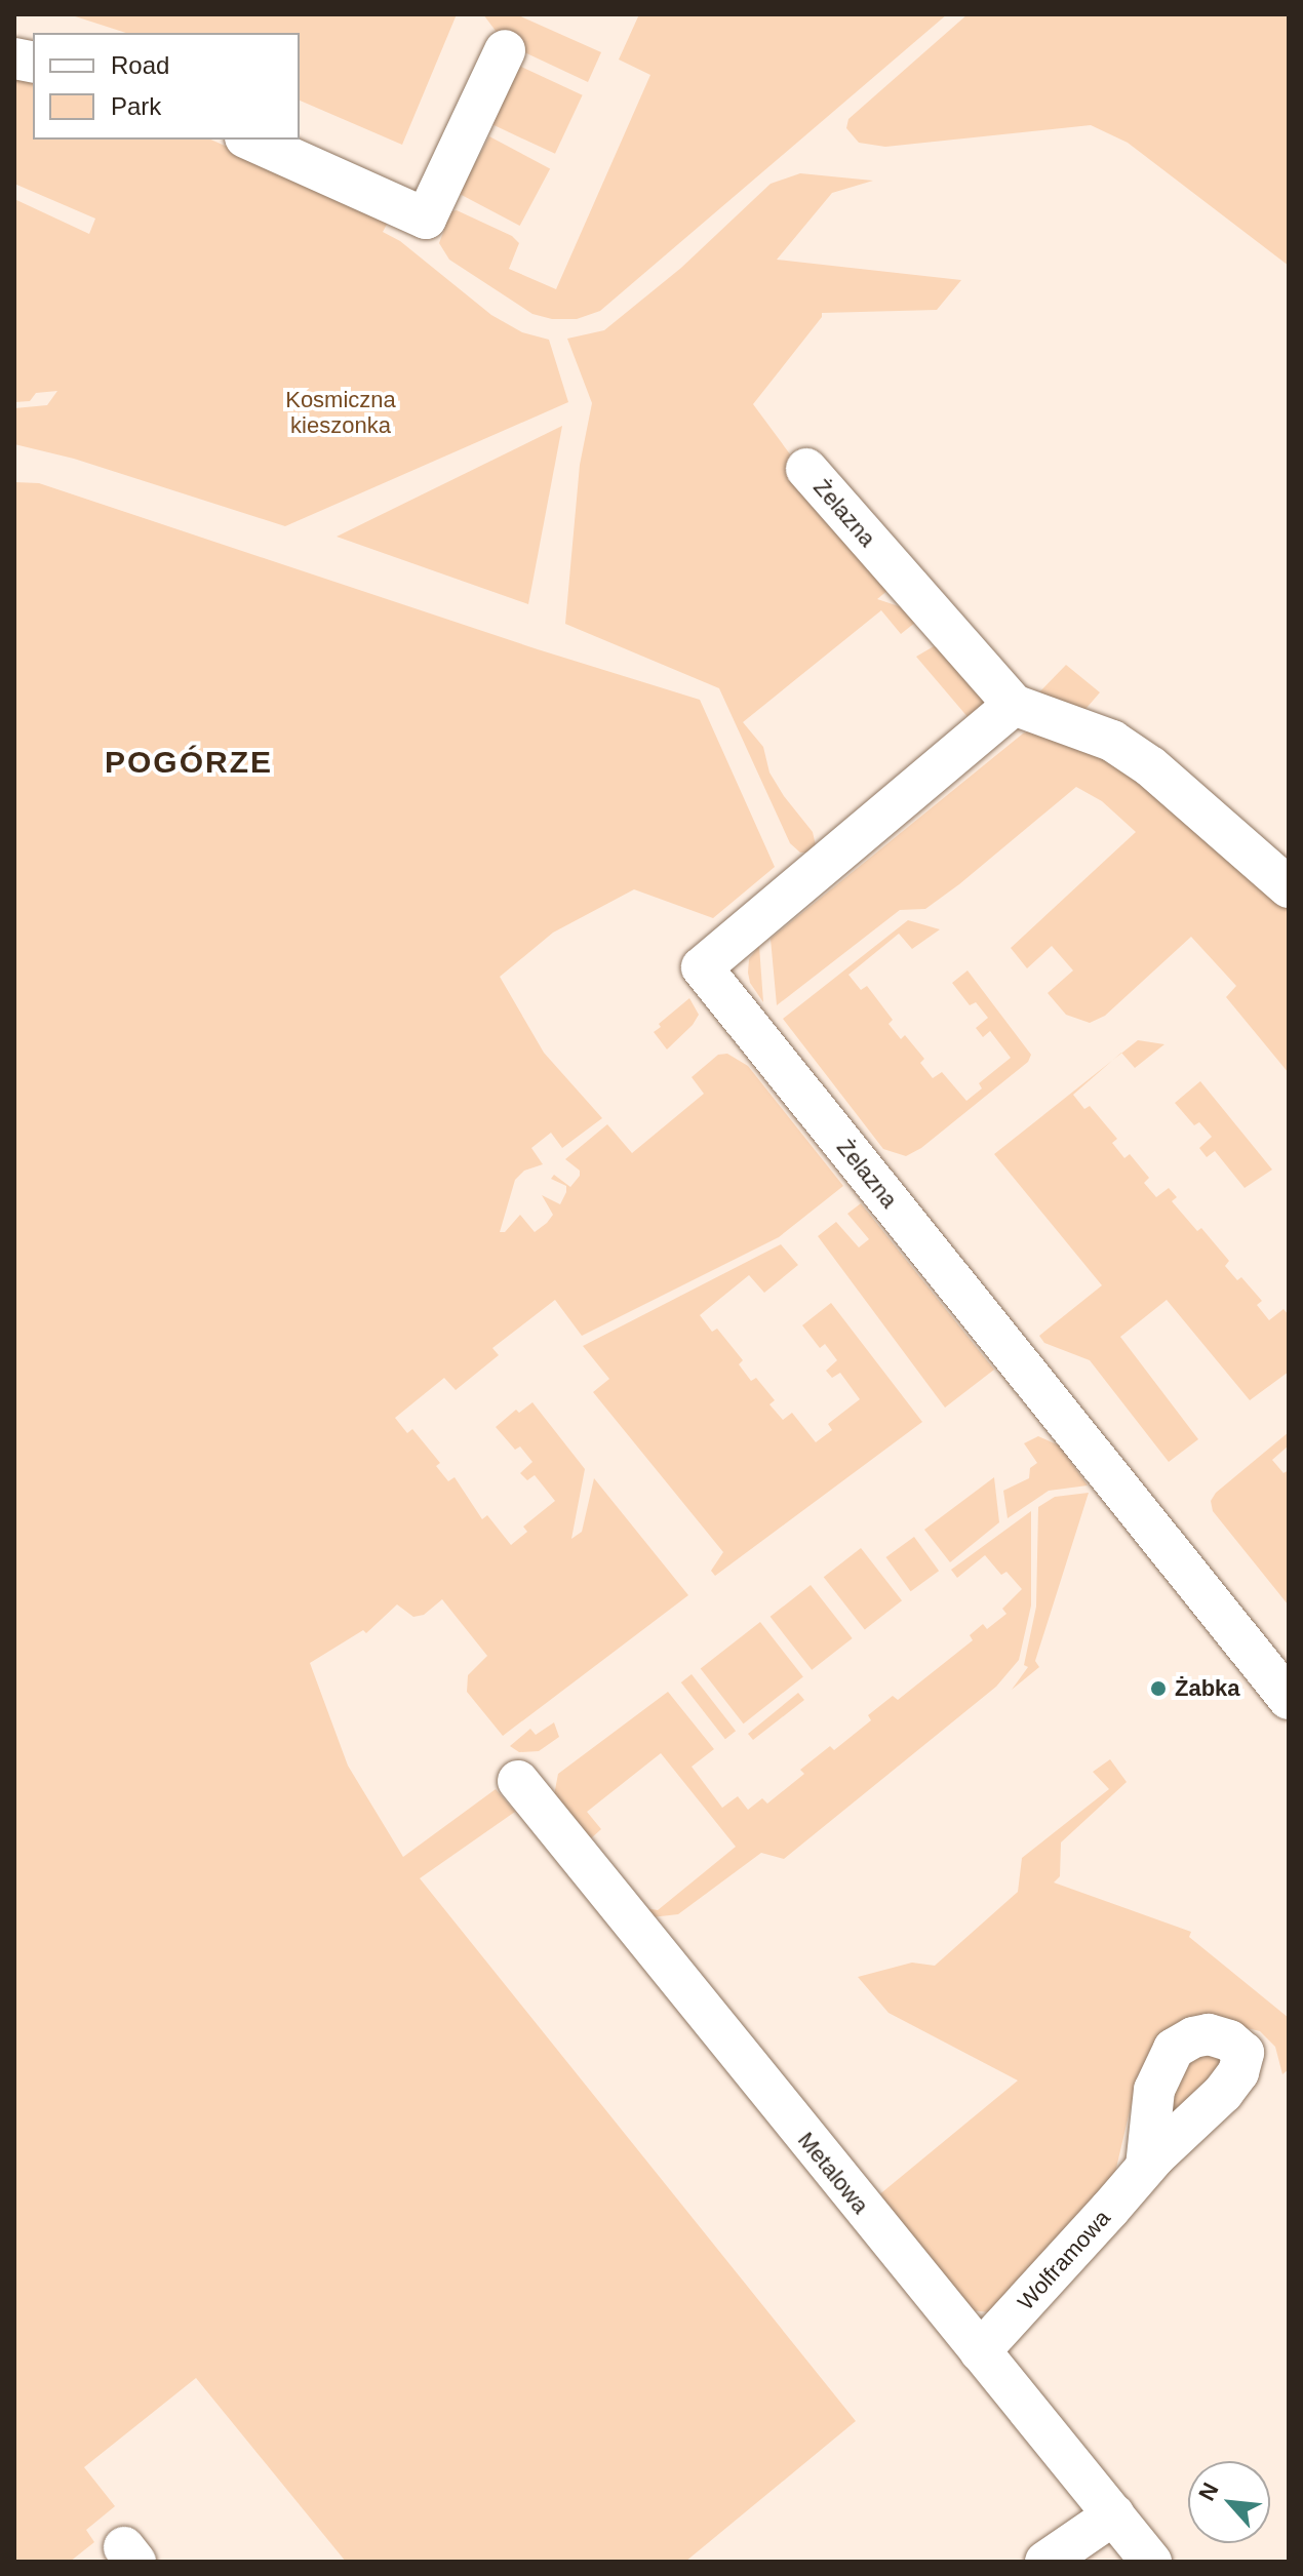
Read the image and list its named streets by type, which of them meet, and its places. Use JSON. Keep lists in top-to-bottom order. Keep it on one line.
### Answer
{"streets":{"street":["Żelazna","Metalowa","Wolframowa"]},"crossings":[["Metalowa","Wolframowa"]],"districts":["POGÓRZE"],"parks":["Kosmiczna kieszonka"],"places":["Żabka"],"legend":["Road","Park"],"north":"top left"}
